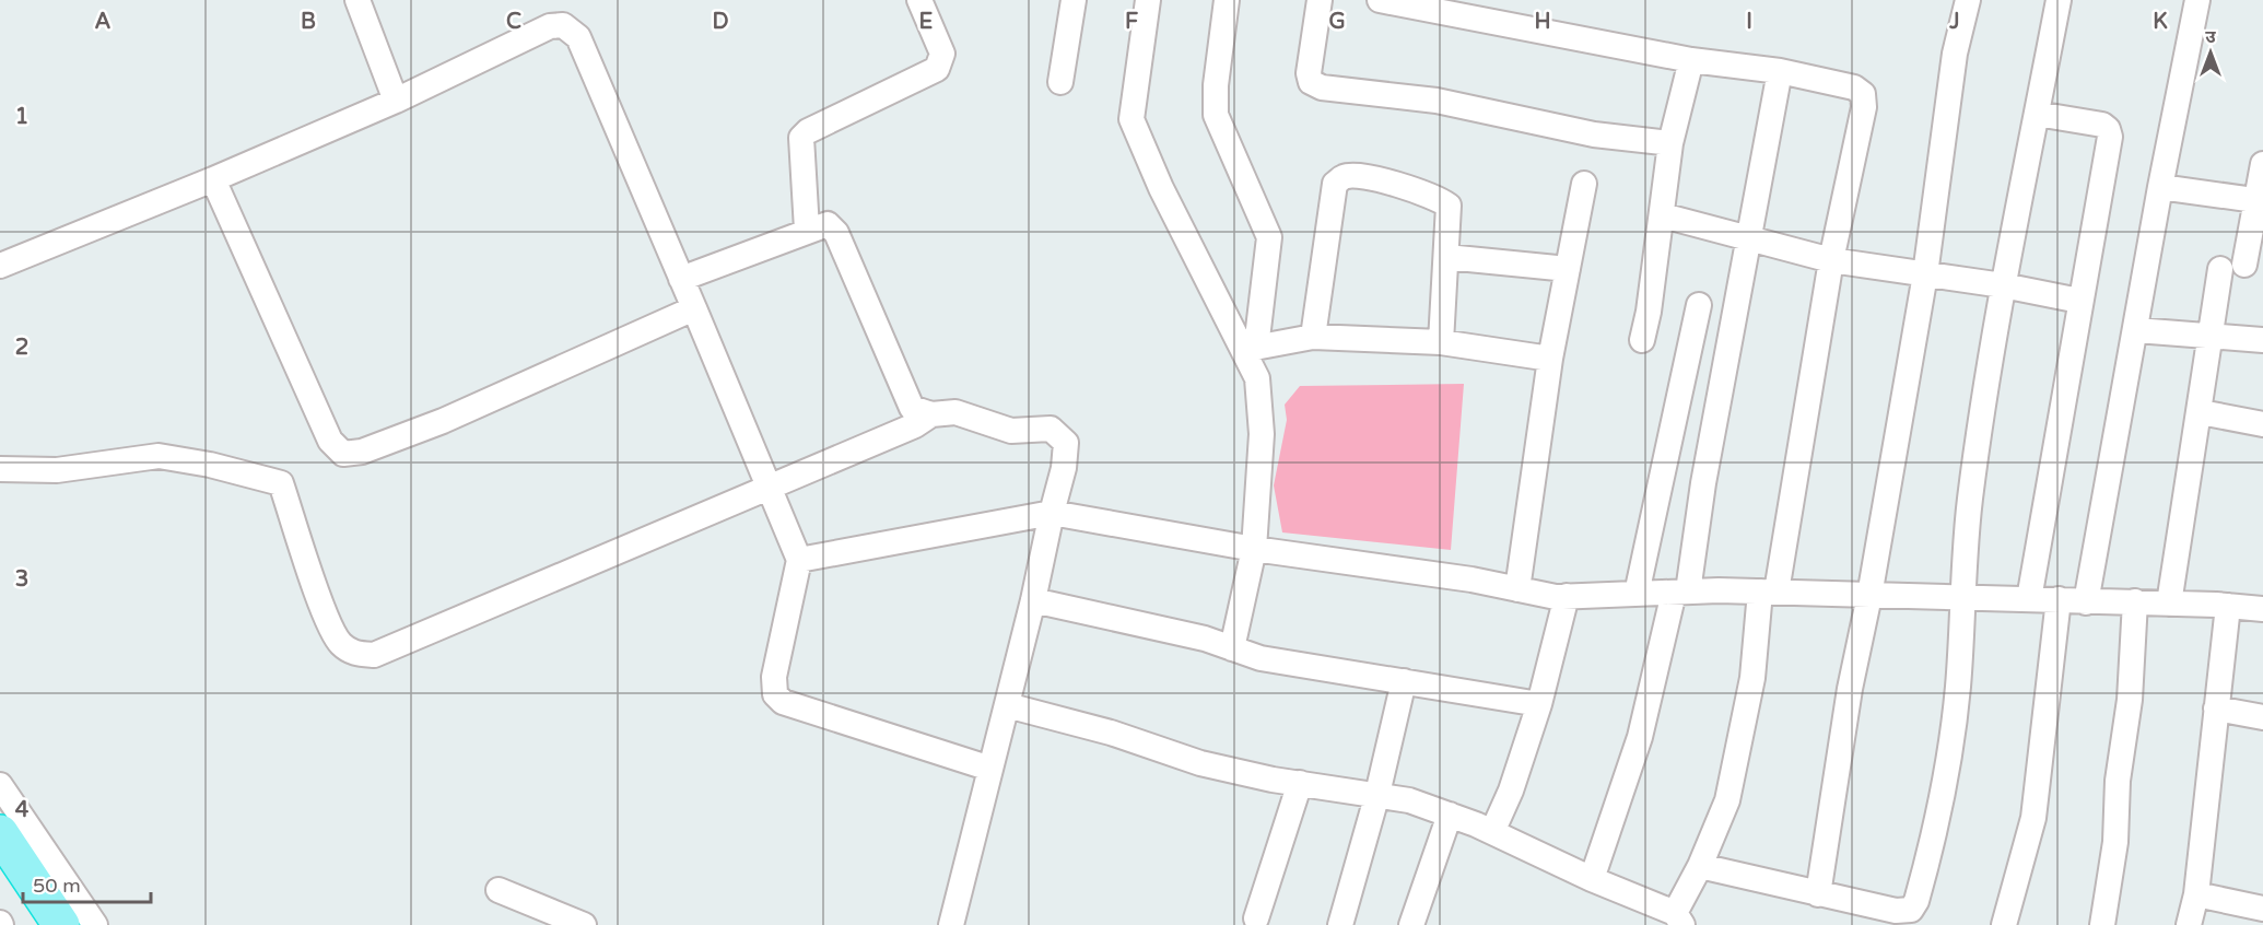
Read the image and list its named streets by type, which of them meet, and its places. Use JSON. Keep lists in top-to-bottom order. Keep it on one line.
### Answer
{"scale_bar":"50 m","north":"top","grid":{"columns":["A","B","C","D","E","F","G","H","I","J","K"],"rows":["1","2","3","4"]}}
